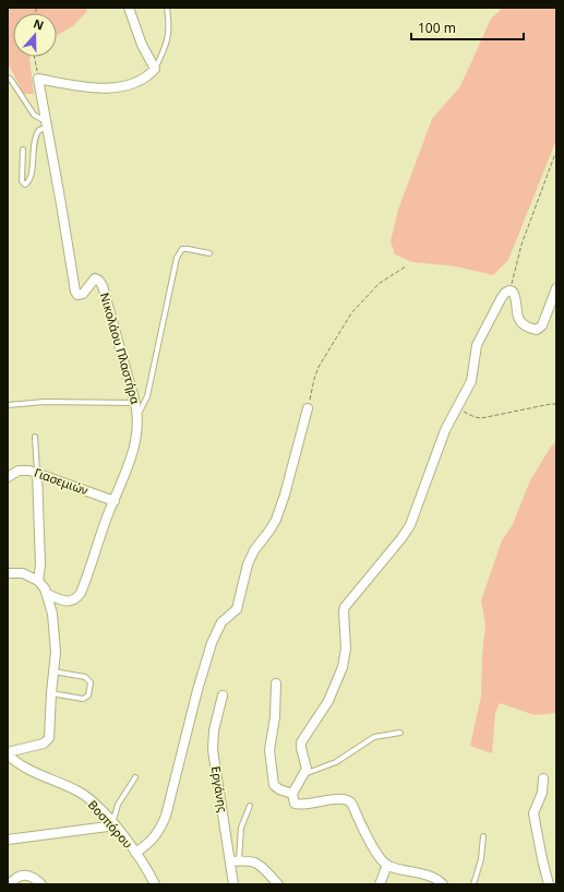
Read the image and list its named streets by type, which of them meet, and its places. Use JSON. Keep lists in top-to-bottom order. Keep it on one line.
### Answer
{"streets":{"street":["Νικολάου Πλαστήρα","Γιασεμιών","Εργάνης","Βοσπόρου"]},"crossings":[["Νικολάου Πλαστήρα","Γιασεμιών"]],"scale_bar":"100 m","north":"top"}
